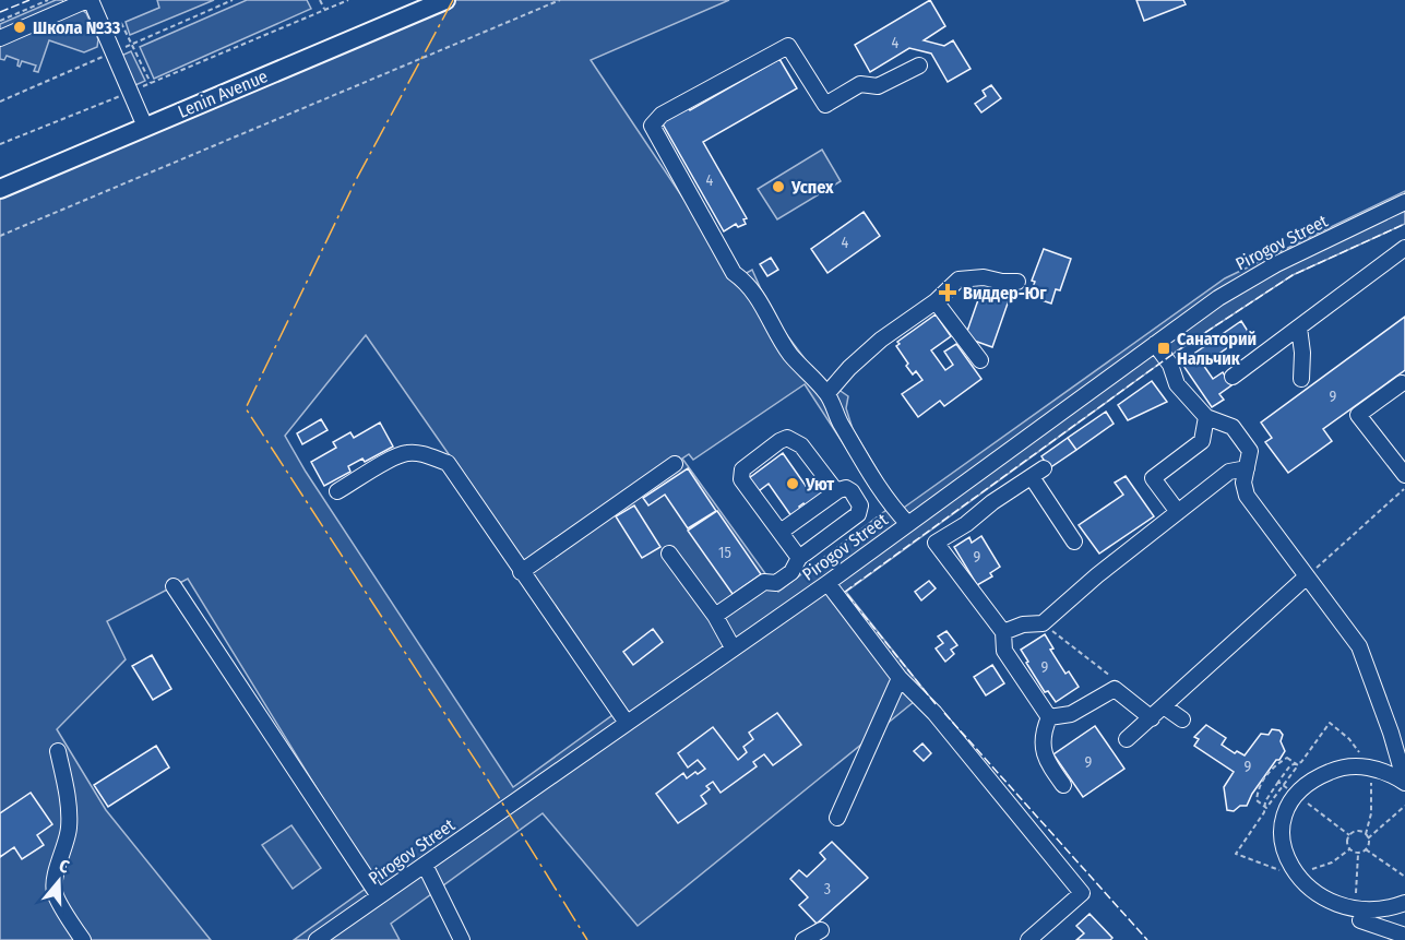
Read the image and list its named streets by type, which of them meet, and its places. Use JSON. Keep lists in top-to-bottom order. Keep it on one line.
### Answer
{"streets":{"main road":["Lenin Avenue"],"street":["Pirogov Street"]},"places":{"other":["Школа №33","Успех","Уют"],"health":["Виддер-Юг"],"transit":["Санаторий Нальчик"]},"house_numbers":["4","4","4","9","15","9","9","9","9","3"],"north":"top"}
